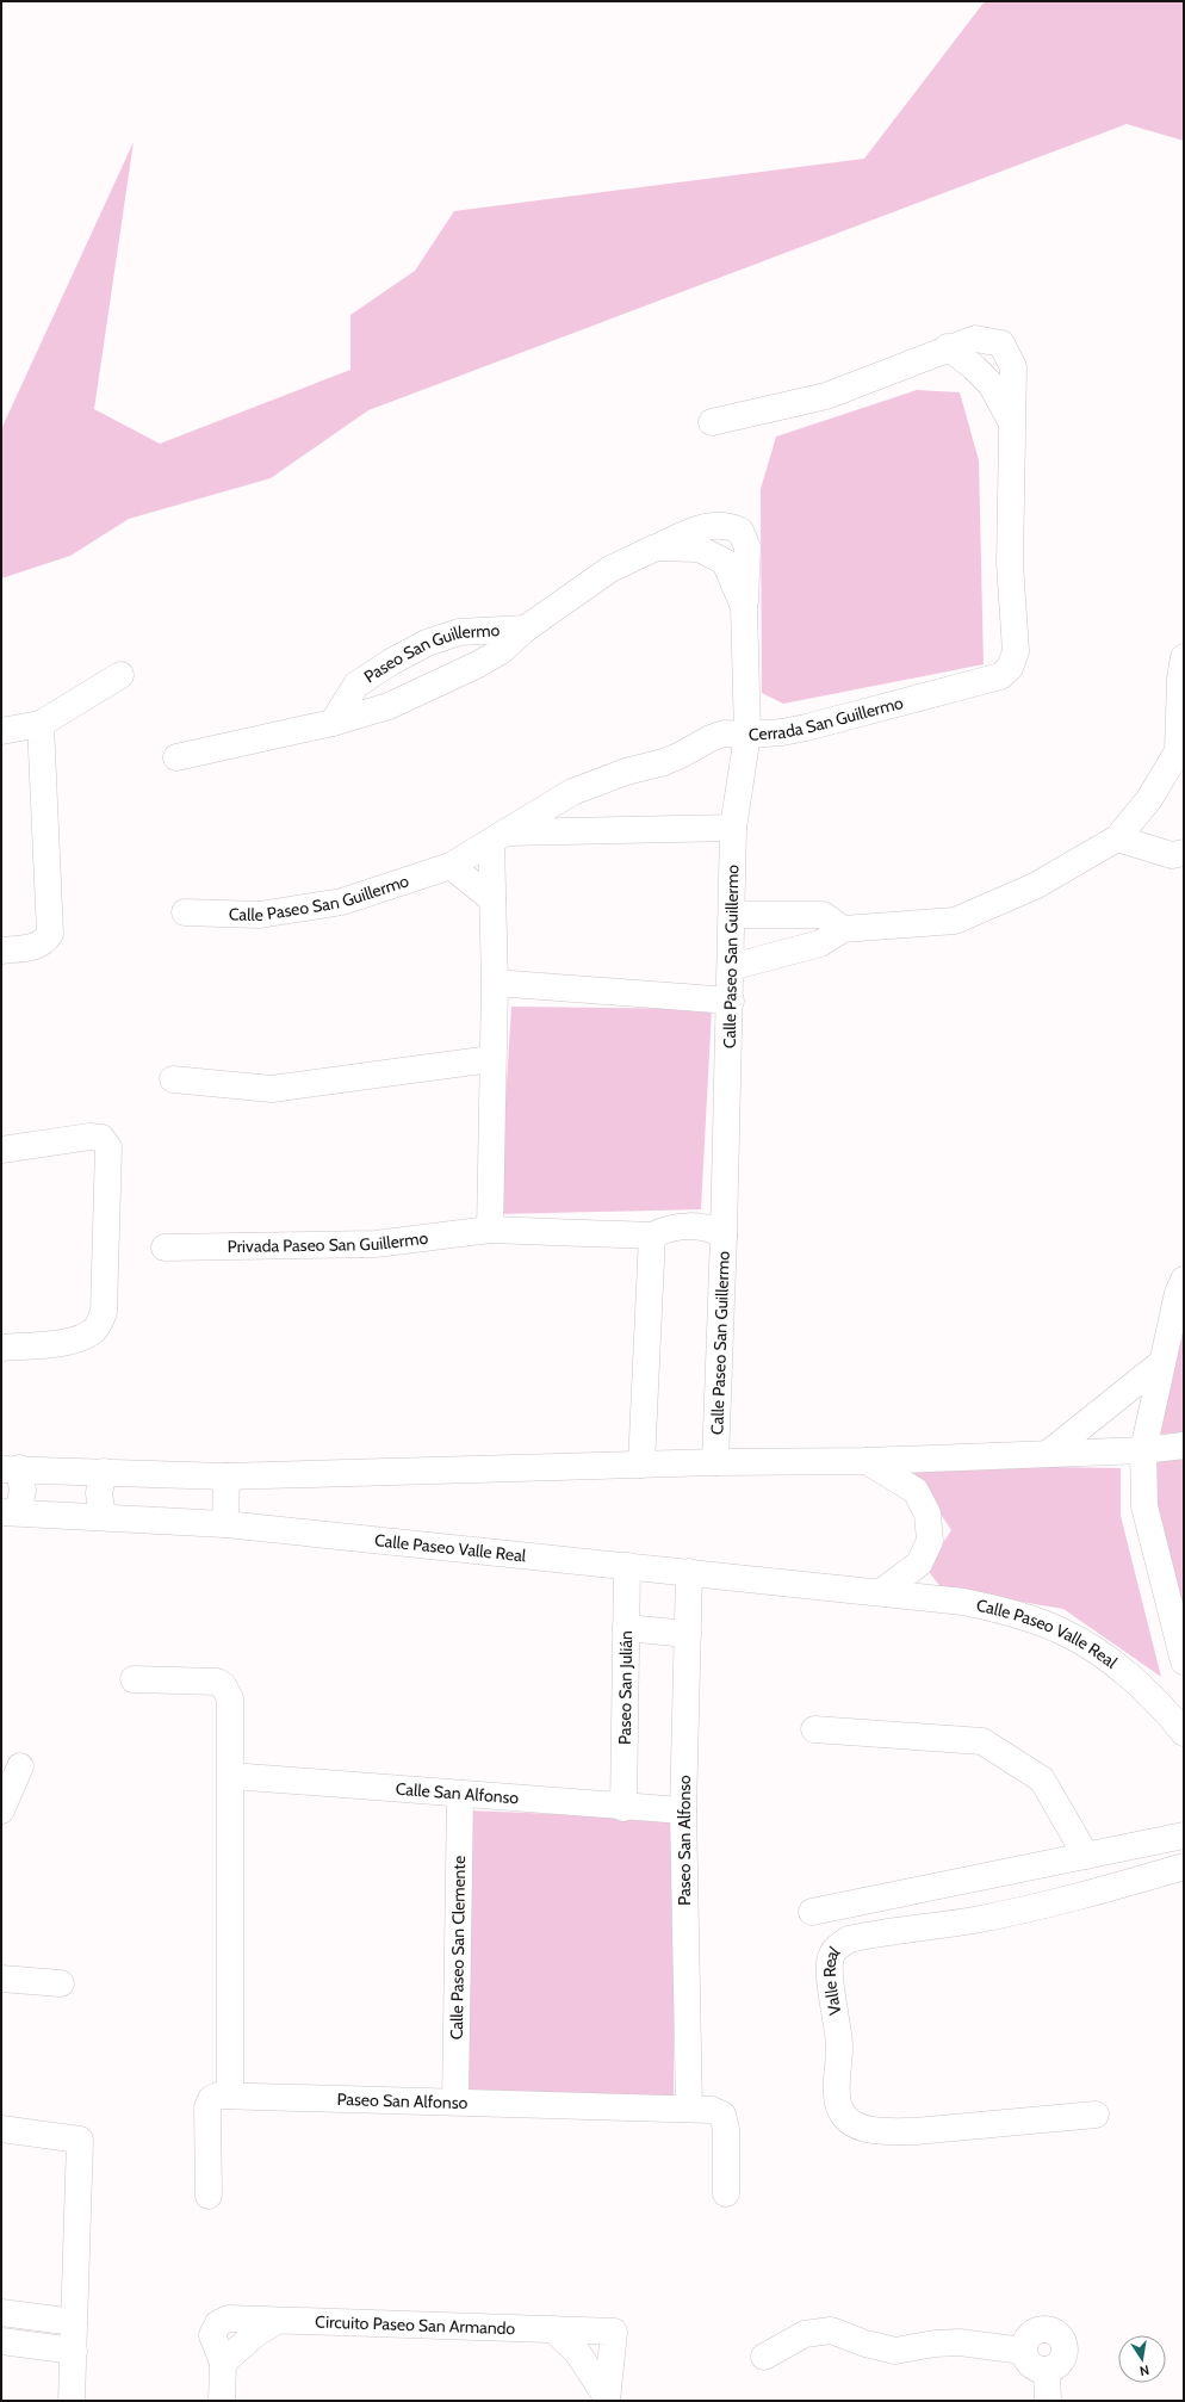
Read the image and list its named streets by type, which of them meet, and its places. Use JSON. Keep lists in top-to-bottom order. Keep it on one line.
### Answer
{"streets":{"street":["Paseo San Guillermo","Cerrada San Guillermo","Calle Paseo San Guillermo","Privada Paseo San Guillermo","Calle Paseo Valle Real","Paseo San Julián","Calle San Alfonso","Paseo San Alfonso","Calle Paseo San Clemente","Valle Real","Circuito Paseo San Armando"]},"crossings":[["Paseo San Guillermo","Cerrada San Guillermo"],["Cerrada San Guillermo","Calle Paseo San Guillermo"],["Calle Paseo Valle Real","Paseo San Julián"],["Calle Paseo Valle Real","Paseo San Alfonso"],["Paseo San Julián","Calle San Alfonso"],["Calle San Alfonso","Paseo San Alfonso"],["Calle San Alfonso","Calle Paseo San Clemente"],["Paseo San Alfonso","Calle Paseo San Clemente"]],"north":"bottom"}
